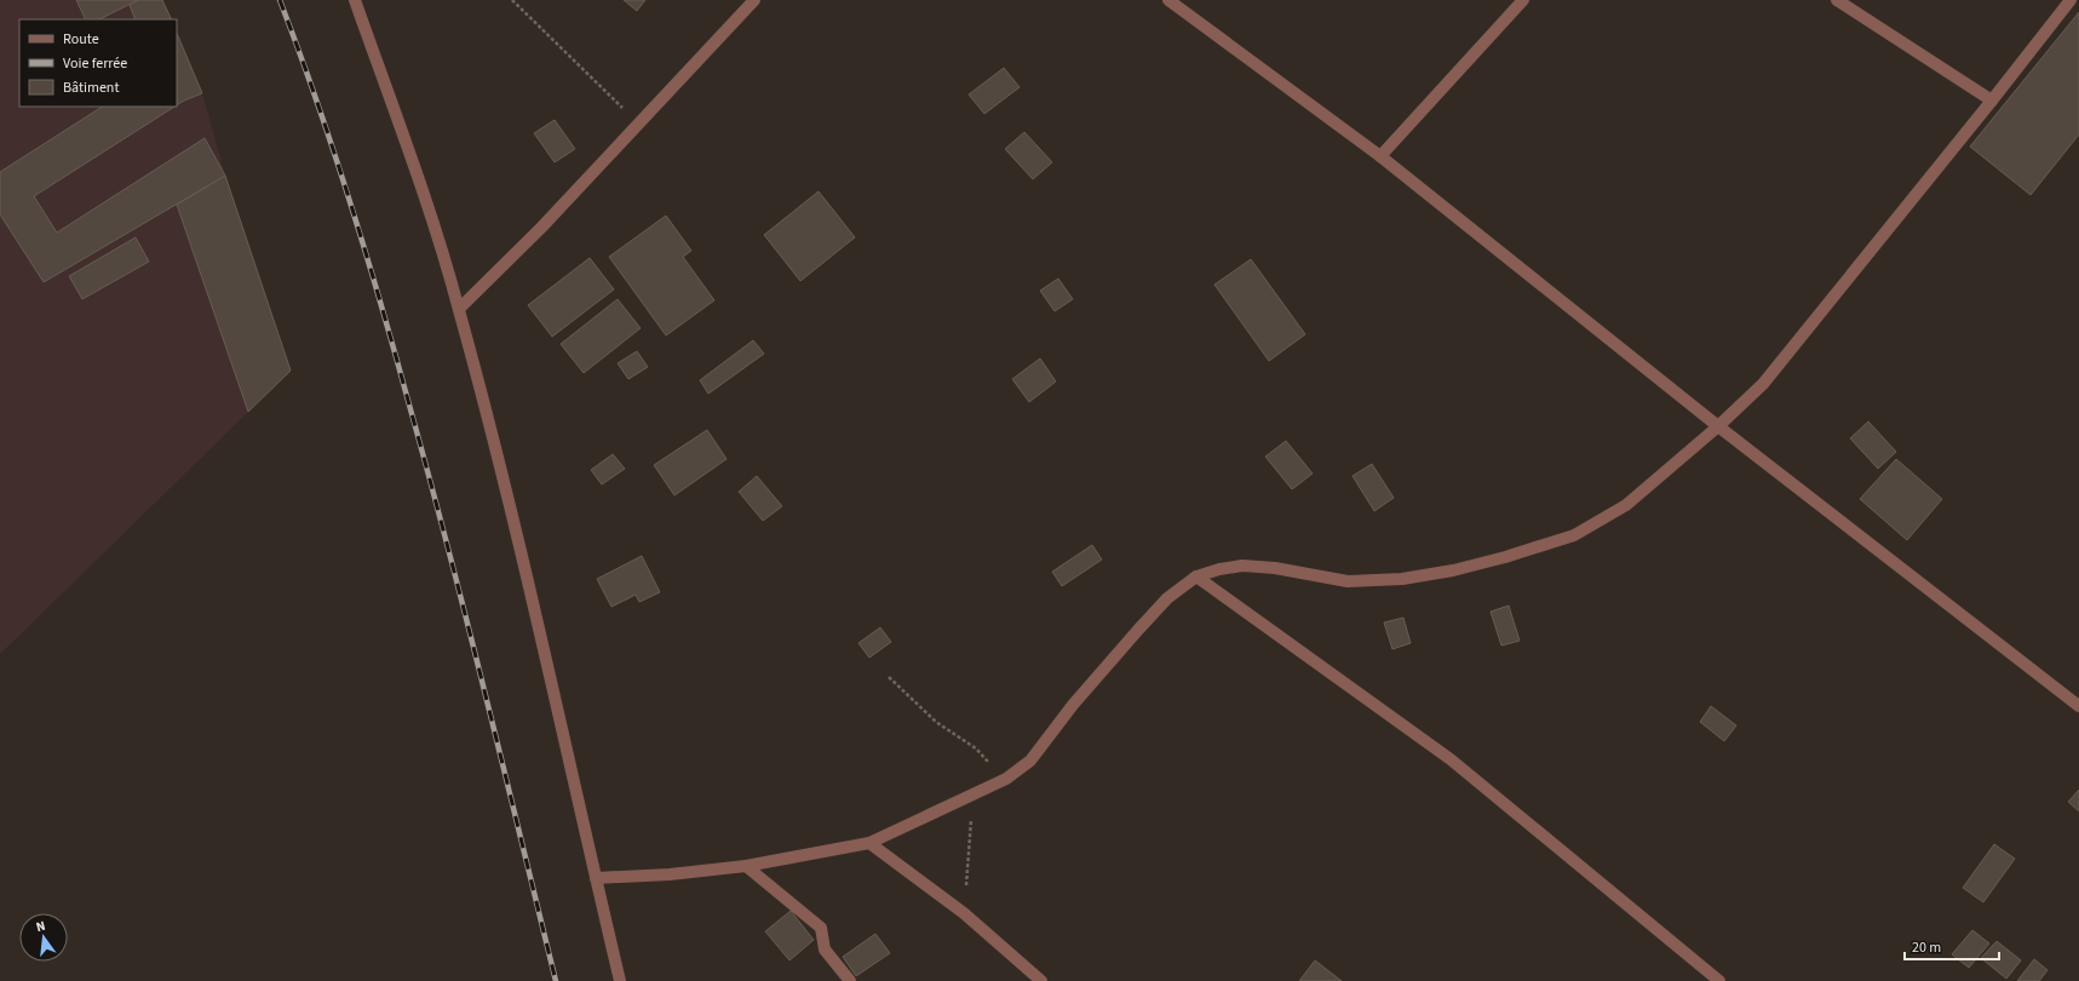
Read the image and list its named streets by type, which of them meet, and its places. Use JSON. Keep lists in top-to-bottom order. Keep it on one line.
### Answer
{"legend":["Route","Voie ferrée","Bâtiment"],"scale_bar":"20 m","north":"top"}
